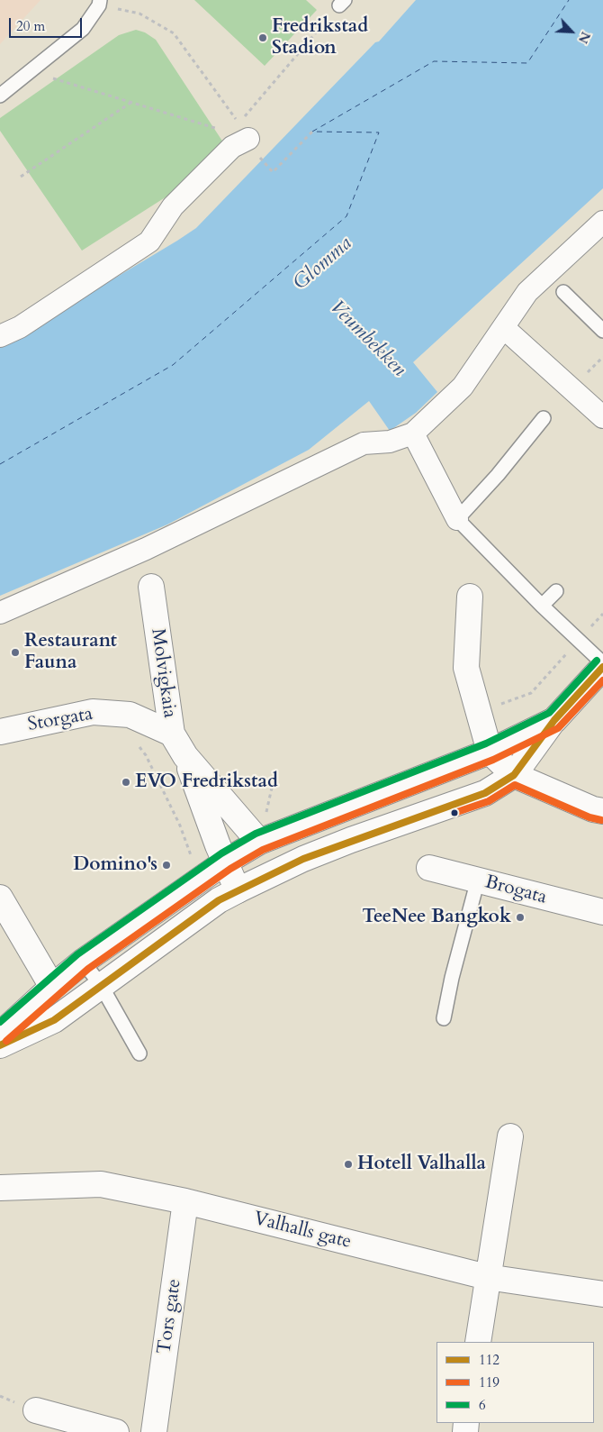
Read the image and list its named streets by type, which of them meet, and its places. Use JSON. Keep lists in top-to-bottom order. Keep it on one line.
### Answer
{"streets":{"street":["Molvigkaia","Storgata","Brogata","Valhalls gate","Tors gate"]},"crossings":[["Molvigkaia","Storgata"],["Valhalls gate","Tors gate"]],"water":["Glomma","Veumbekken"],"places":["Fredrikstad Stadion","Restaurant Fauna","EVO Fredrikstad","Domino's","TeeNee Bangkok","Hotell Valhalla"],"lines":["transit line 6","transit line 112","transit line 119"],"legend":["112","119","6"],"scale_bar":"20 m","north":"bottom right"}
